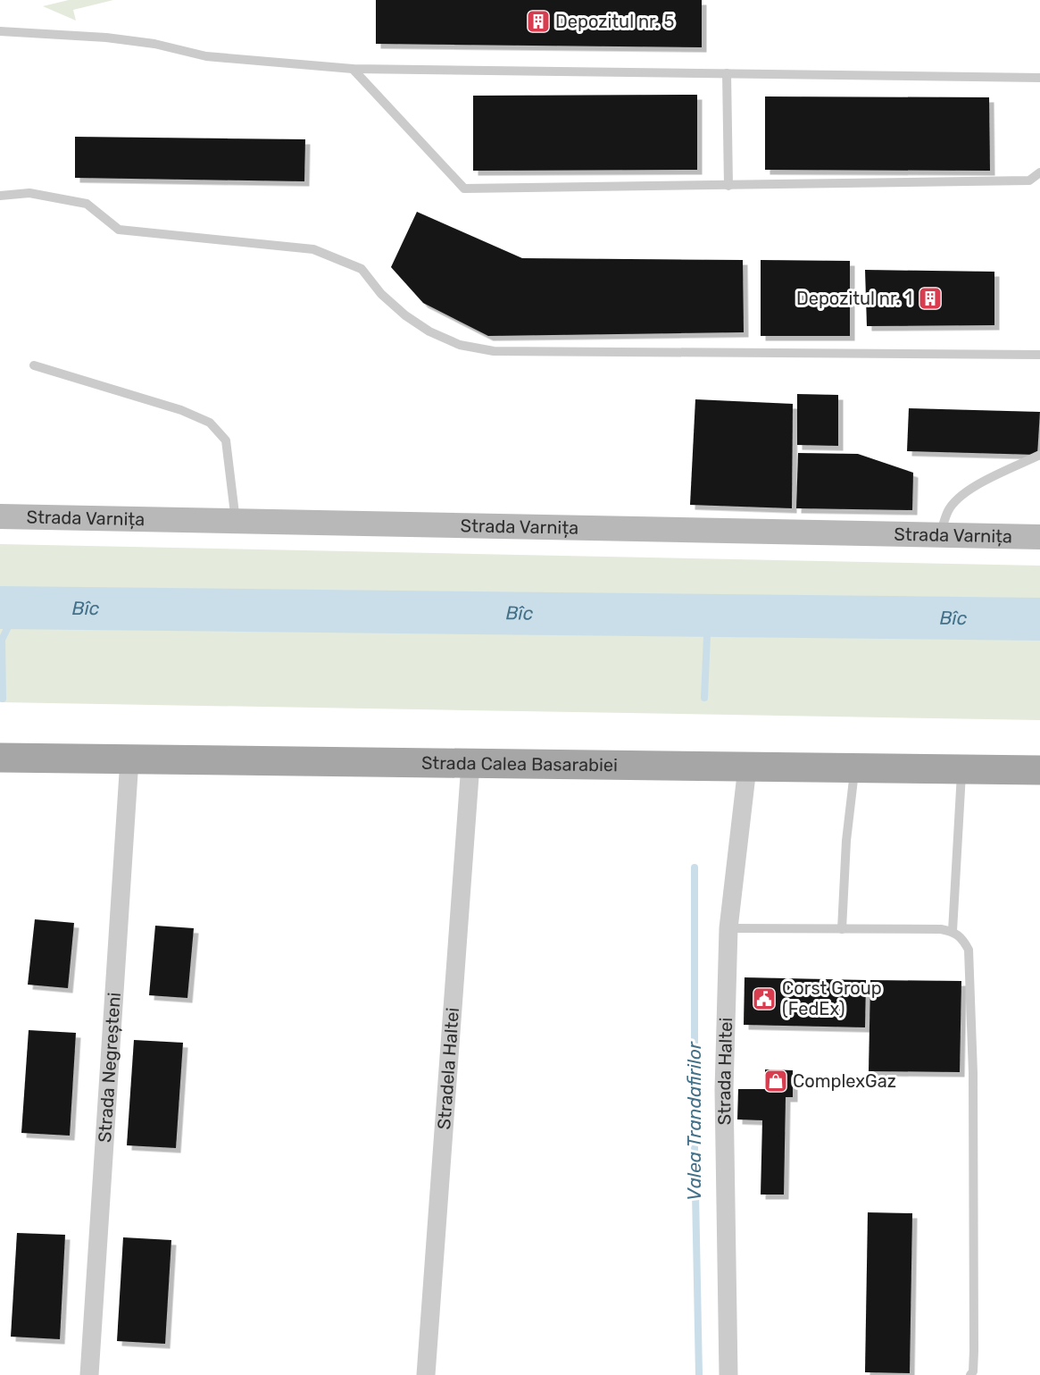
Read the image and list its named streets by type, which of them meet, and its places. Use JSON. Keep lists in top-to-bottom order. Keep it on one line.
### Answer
{"streets":{"main road":["Strada Calea Basarabiei"],"street":["Strada Varnița","Strada Negreșteni","Stradela Haltei","Strada Haltei"]},"crossings":[["Strada Calea Basarabiei","Strada Negreșteni"],["Strada Calea Basarabiei","Stradela Haltei"],["Strada Calea Basarabiei","Strada Haltei"]],"water":["Bîc","Valea Trandafirilor"],"places":{"building":["Depozitul nr. 5","Depozitul nr. 1"],"public building":["Corst Group (FedEx)"],"shop":["ComplexGaz"]}}
